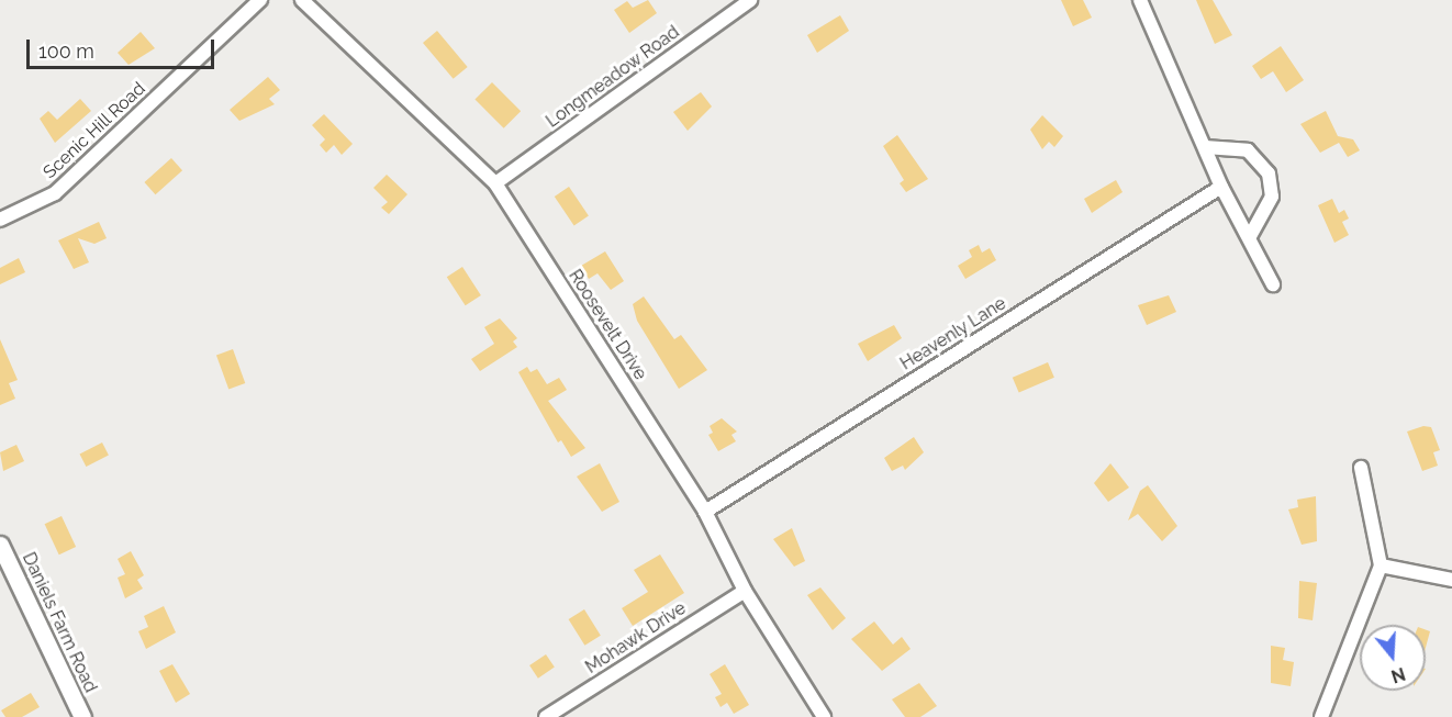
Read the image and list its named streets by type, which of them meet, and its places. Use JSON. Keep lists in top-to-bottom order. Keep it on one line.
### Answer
{"streets":{"main road":["Daniels Farm Road"],"street":["Longmeadow Road","Scenic Hill Road","Roosevelt Drive","Heavenly Lane","Mohawk Drive"]},"crossings":[["Longmeadow Road","Roosevelt Drive"],["Roosevelt Drive","Heavenly Lane"],["Roosevelt Drive","Mohawk Drive"]],"scale_bar":"100 m","north":"bottom"}
